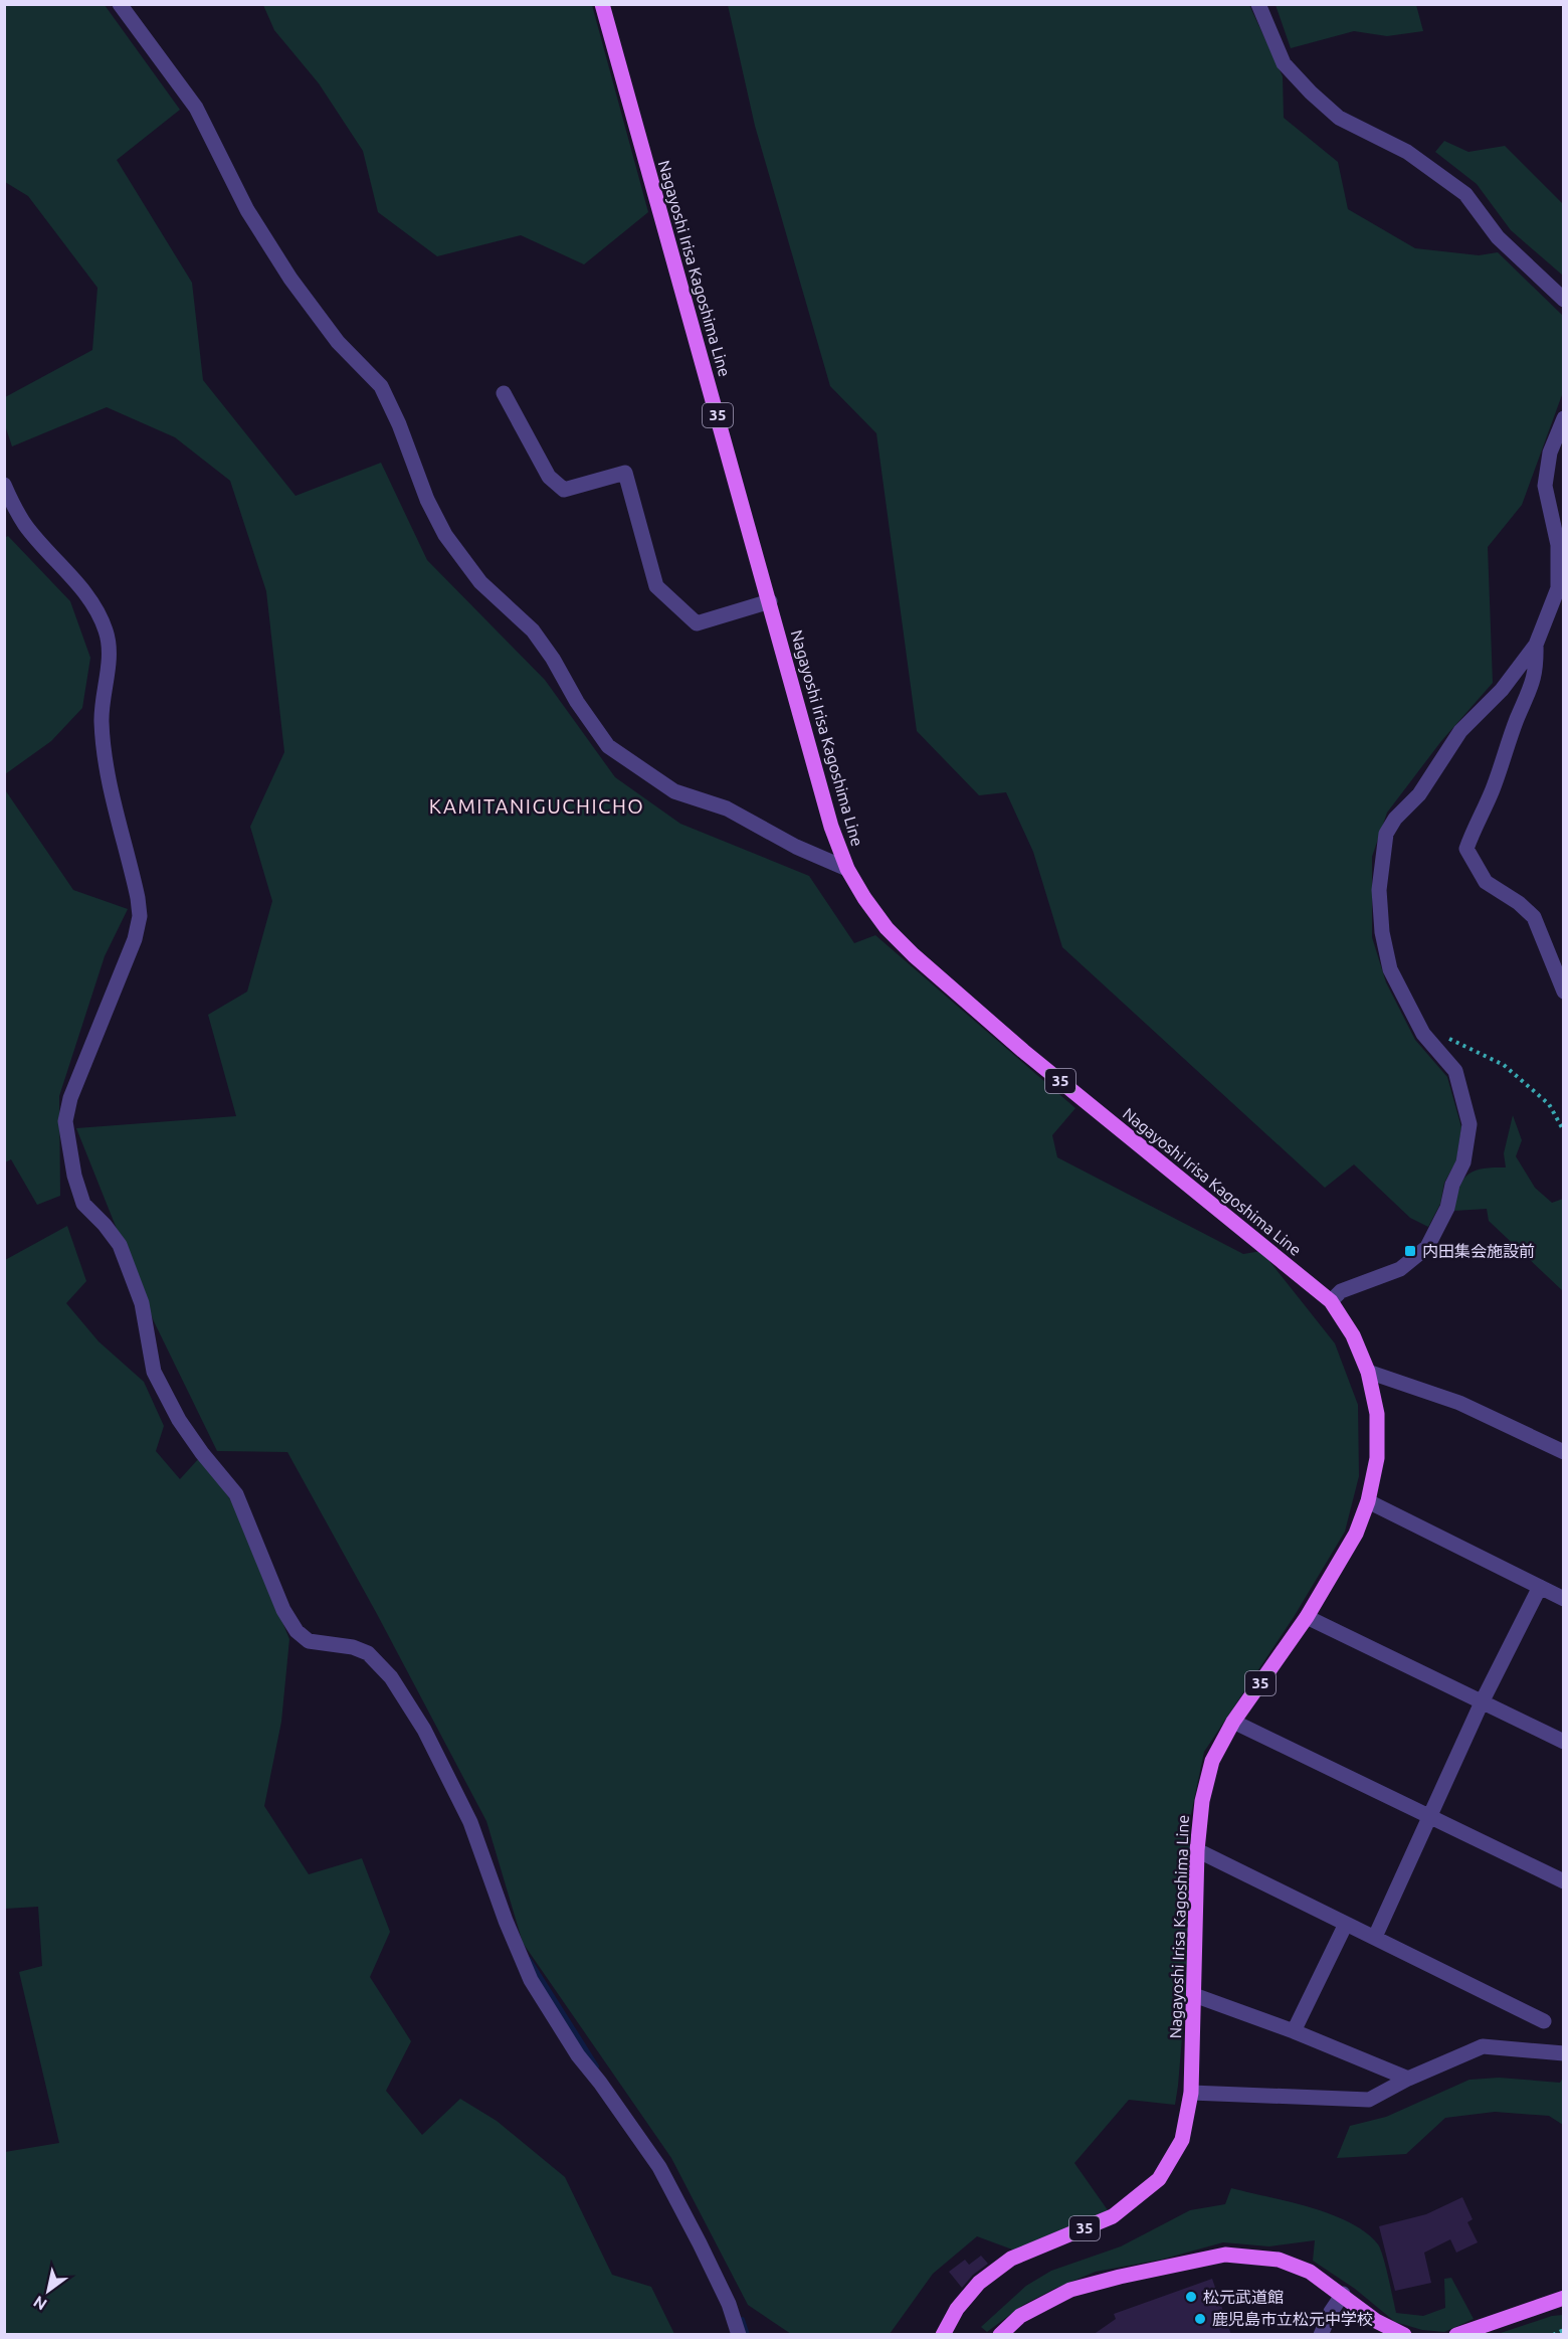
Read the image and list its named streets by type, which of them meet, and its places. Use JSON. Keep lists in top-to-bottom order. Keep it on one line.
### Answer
{"streets":{"main road":["Nagayoshi Irisa Kagoshima Line","35"]},"districts":["KAMITANIGUCHICHO"],"places":{"transit":["内田集会施設前"],"other":["松元武道館","鹿児島市立松元中学校"]},"north":"bottom left"}
